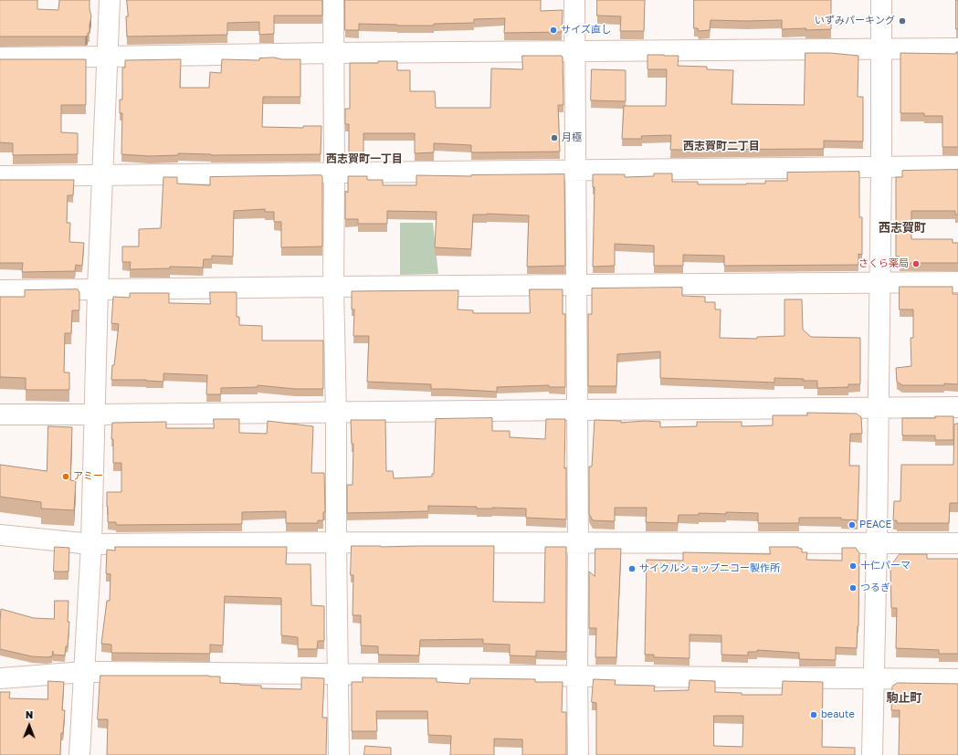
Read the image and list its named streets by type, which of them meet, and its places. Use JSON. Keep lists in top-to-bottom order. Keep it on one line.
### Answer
{"districts":["西志賀町二丁目","西志賀町一丁目","西志賀町","駒止町"],"places":["いずみパーキング","サイズ直し","月極","さくら薬局","アミー","PEACE","十仁パーマ","サイクルショップニコー製作所","つるぎ","beaute"],"north":"top"}
